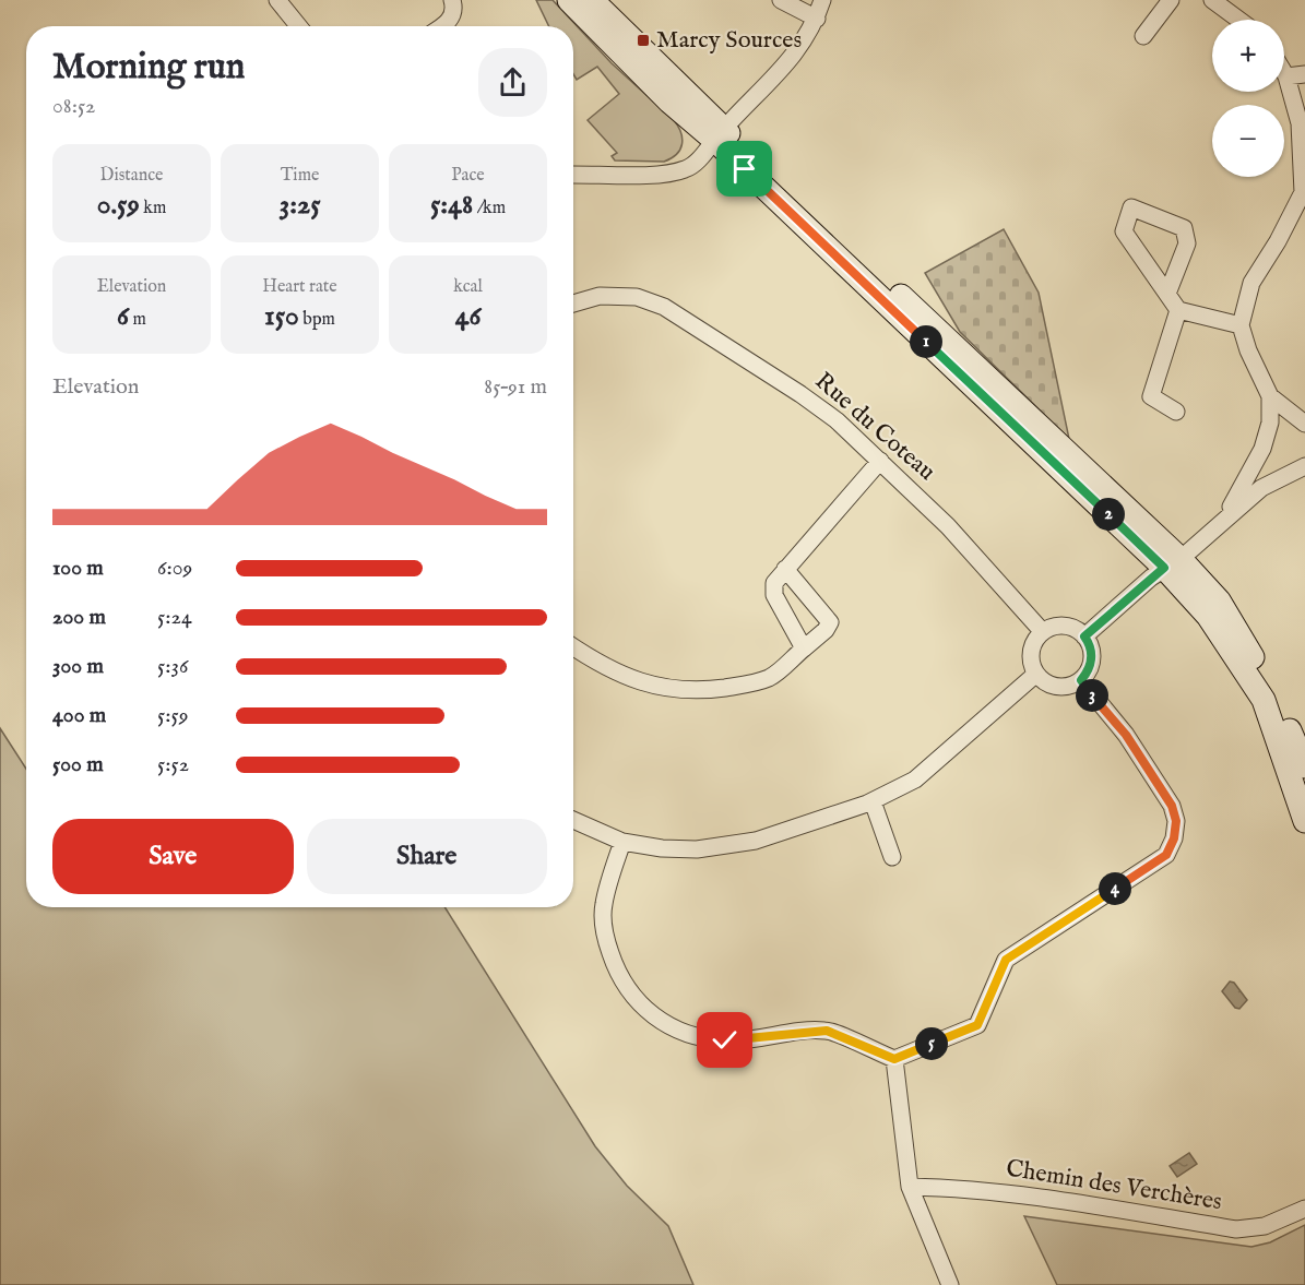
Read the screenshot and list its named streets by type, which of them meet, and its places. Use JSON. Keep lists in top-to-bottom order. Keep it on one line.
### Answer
{"streets":{"street":["Rue du Coteau","Chemin des Verchères"]},"places":{"transit":["Marcy Sources"]},"page":{"map_buttons":["+","−"],"heading":["Morning run","08:52"],"stats":[["Distance","0.59 km"],["Time","3:25"],["Pace","5:48 /km"],["Elevation","6 m"],["Heart rate","150 bpm"],["kcal","46"]],"pins":["1","2","3","4","5"],"chart":["Elevation","85–91 m"],"list":[{"name":"100 m","note":"6:09"},{"name":"200 m","note":"5:24"},{"name":"300 m","note":"5:36"},{"name":"400 m","note":"5:59"},{"name":"500 m","note":"5:52"}],"buttons":["Save","Share"]}}
